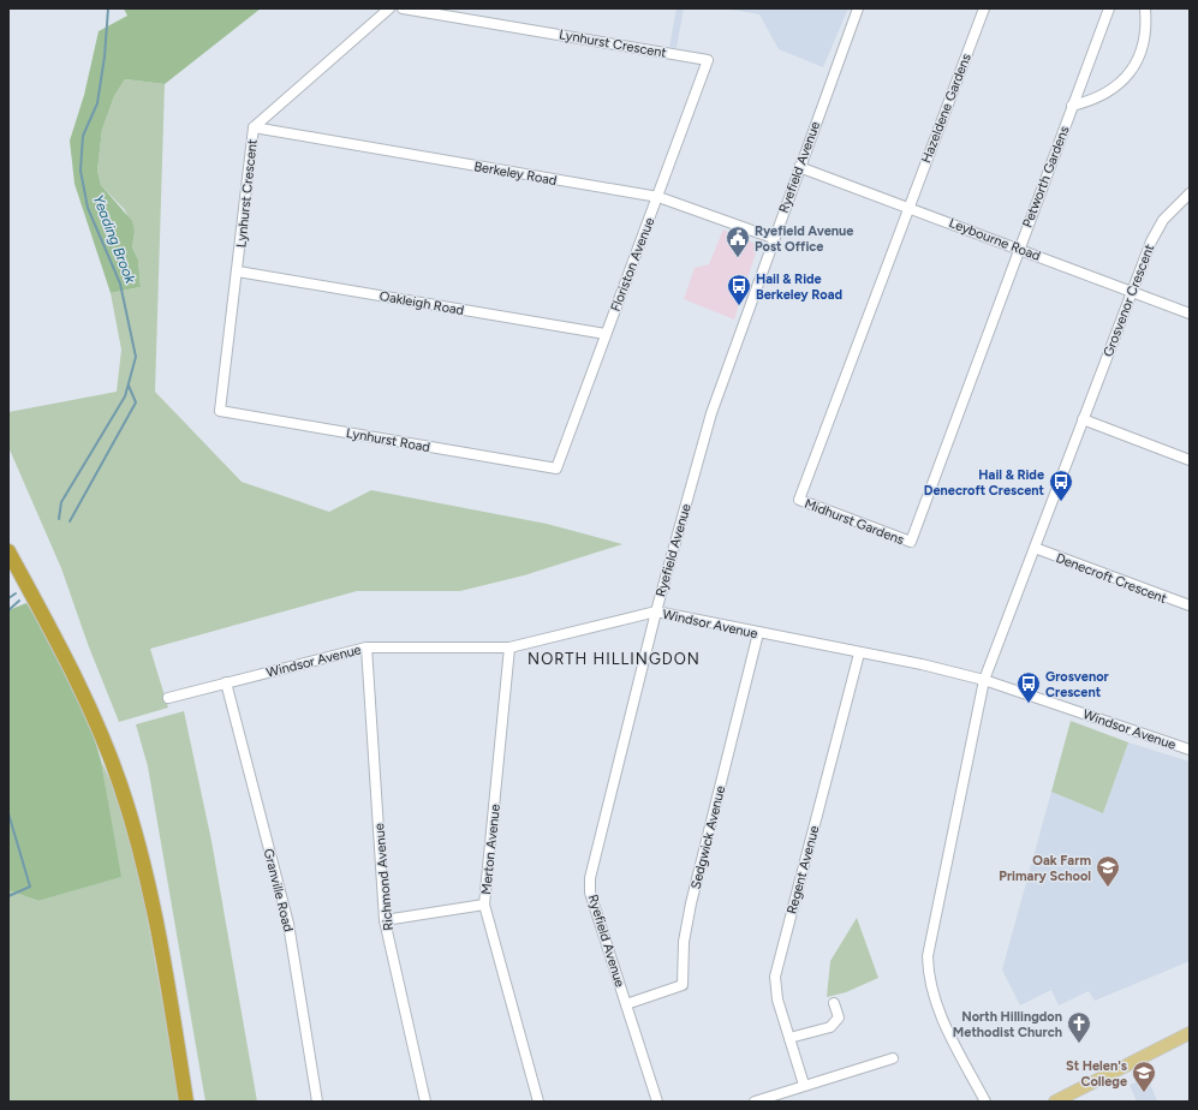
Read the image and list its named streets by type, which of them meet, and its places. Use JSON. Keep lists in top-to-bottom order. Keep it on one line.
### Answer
{"streets":{"street":["Lynhurst Crescent","Hazeldene Gardens","Ryefield Avenue","Berkeley Road","Petworth Gardens","Leybourne Road","Floriston Avenue","Grosvenor Crescent","Oakleigh Road","Lynhurst Road","Midhurst Gardens","Denecroft Crescent","Windsor Avenue","Sedgwick Avenue","Merton Avenue","Regent Avenue","Richmond Avenue","Granville Road"]},"crossings":[["Lynhurst Crescent","Berkeley Road"],["Lynhurst Crescent","Floriston Avenue"],["Lynhurst Crescent","Oakleigh Road"],["Lynhurst Crescent","Lynhurst Road"],["Hazeldene Gardens","Leybourne Road"],["Hazeldene Gardens","Midhurst Gardens"],["Ryefield Avenue","Berkeley Road"],["Ryefield Avenue","Leybourne Road"],["Ryefield Avenue","Windsor Avenue"],["Ryefield Avenue","Sedgwick Avenue"],["Berkeley Road","Floriston Avenue"],["Petworth Gardens","Leybourne Road"],["Petworth Gardens","Midhurst Gardens"],["Leybourne Road","Grosvenor Crescent"],["Leybourne Road","Midhurst Gardens"],["Floriston Avenue","Oakleigh Road"],["Floriston Avenue","Lynhurst Road"],["Grosvenor Crescent","Denecroft Crescent"],["Grosvenor Crescent","Windsor Avenue"],["Windsor Avenue","Sedgwick Avenue"],["Windsor Avenue","Merton Avenue"],["Windsor Avenue","Regent Avenue"],["Windsor Avenue","Richmond Avenue"],["Windsor Avenue","Granville Road"]],"districts":["NORTH HILLINGDON"],"water":["Yeading Brook"],"places":{"public building":["Ryefield Avenue Post Office"],"bus stop":["Hail & Ride Berkeley Road","Hail & Ride Denecroft Crescent","Grosvenor Crescent"],"school or university":["Oak Farm Primary School","St Helen's College"],"church":["North Hillingdon Methodist Church"]}}
